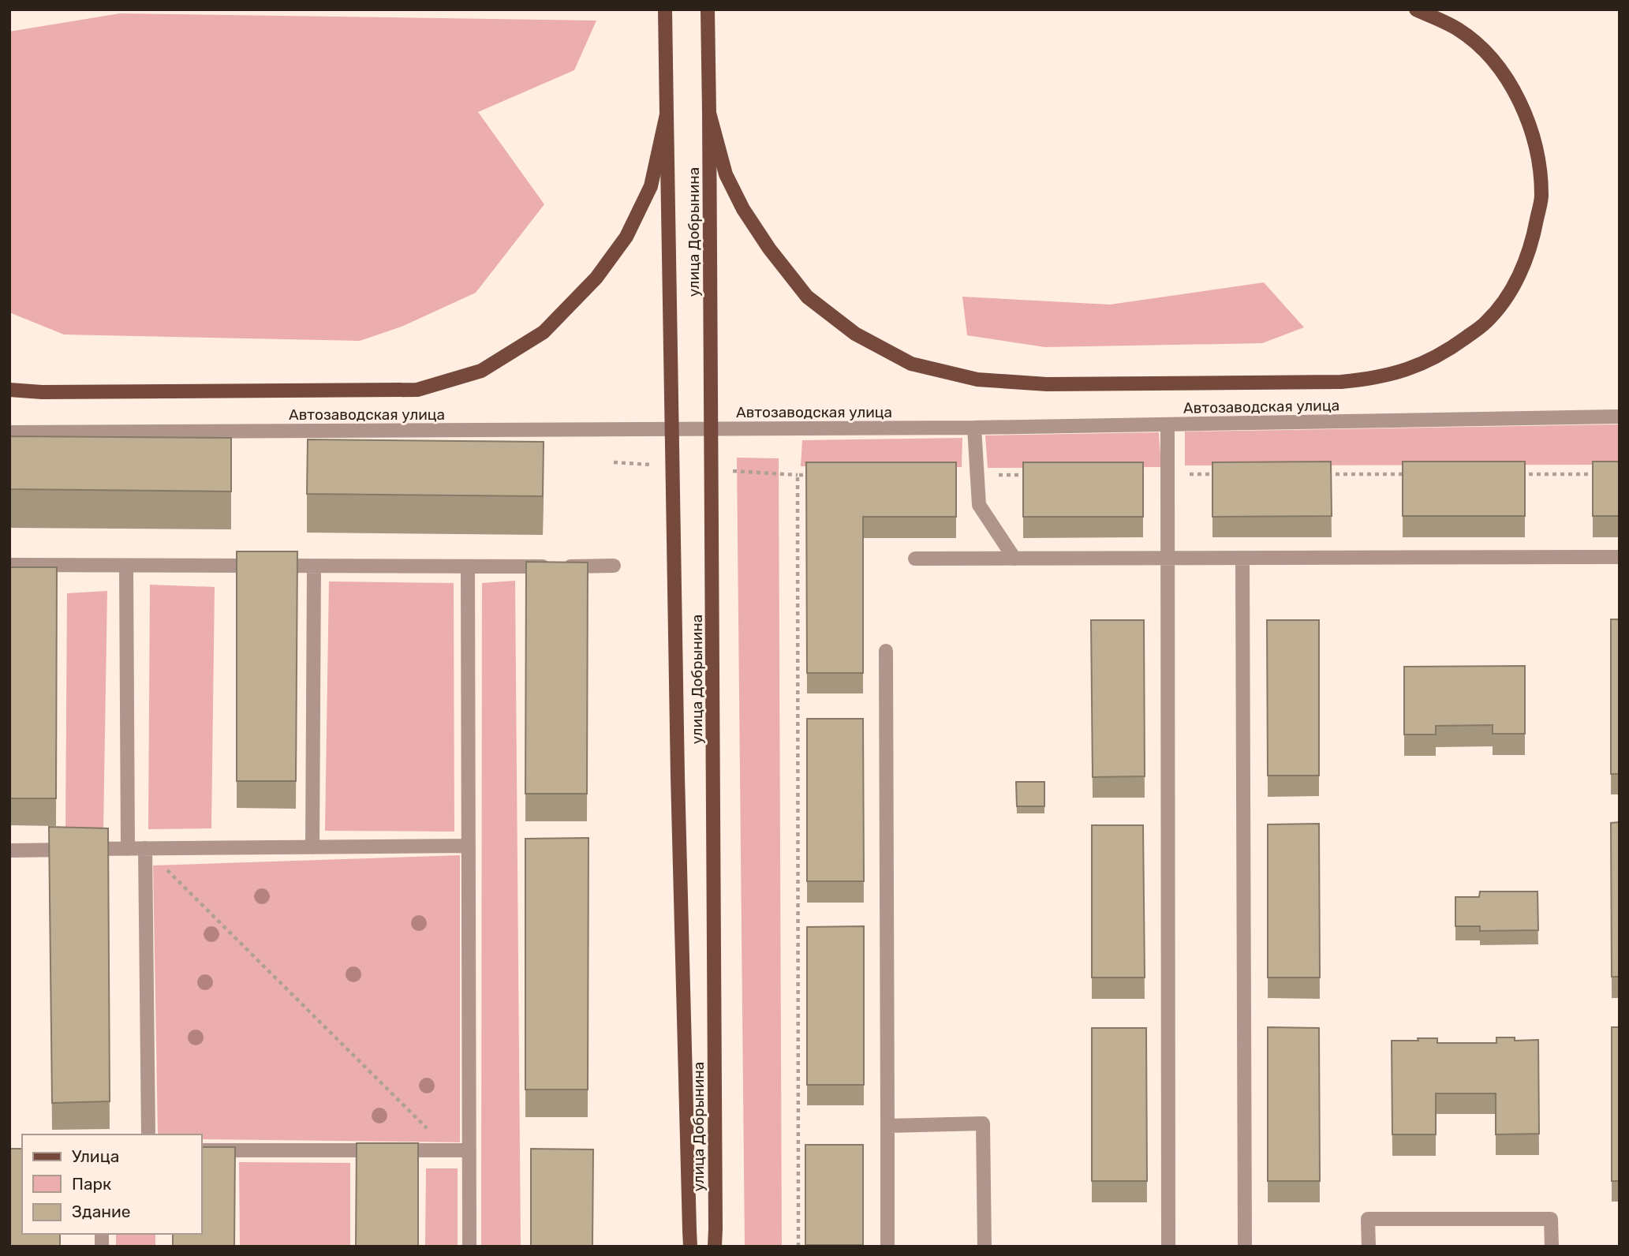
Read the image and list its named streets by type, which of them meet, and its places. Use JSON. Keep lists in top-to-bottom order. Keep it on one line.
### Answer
{"streets":{"main road":["улица Добрынина"],"street":["Автозаводская улица"]},"legend":["Улица","Парк","Здание"]}
